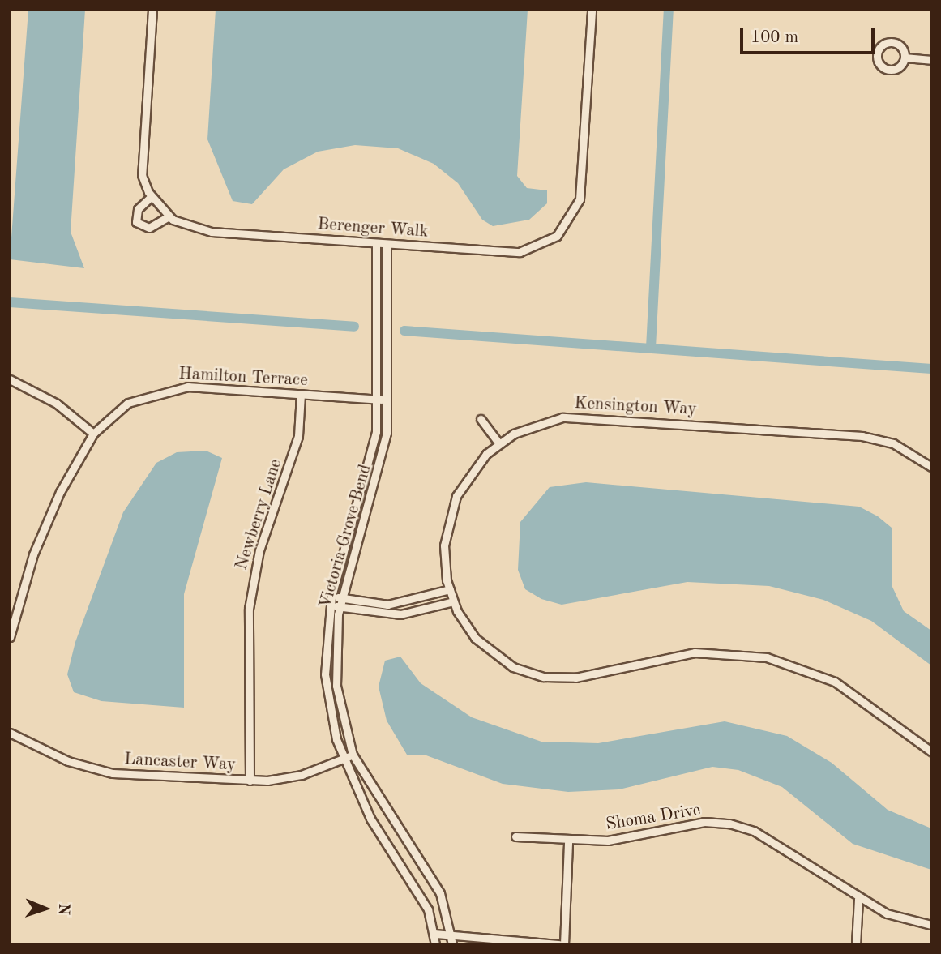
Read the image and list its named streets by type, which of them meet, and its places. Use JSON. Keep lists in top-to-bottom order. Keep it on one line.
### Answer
{"streets":{"street":["Berenger Walk","Hamilton Terrace","Kensington Way","Newberry Lane","Victoria Grove Bend","Lancaster Way","Shoma Drive"]},"crossings":[["Berenger Walk","Victoria Grove Bend"],["Hamilton Terrace","Newberry Lane"],["Hamilton Terrace","Victoria Grove Bend"],["Newberry Lane","Lancaster Way"],["Victoria Grove Bend","Lancaster Way"]],"scale_bar":"100 m","north":"right"}
